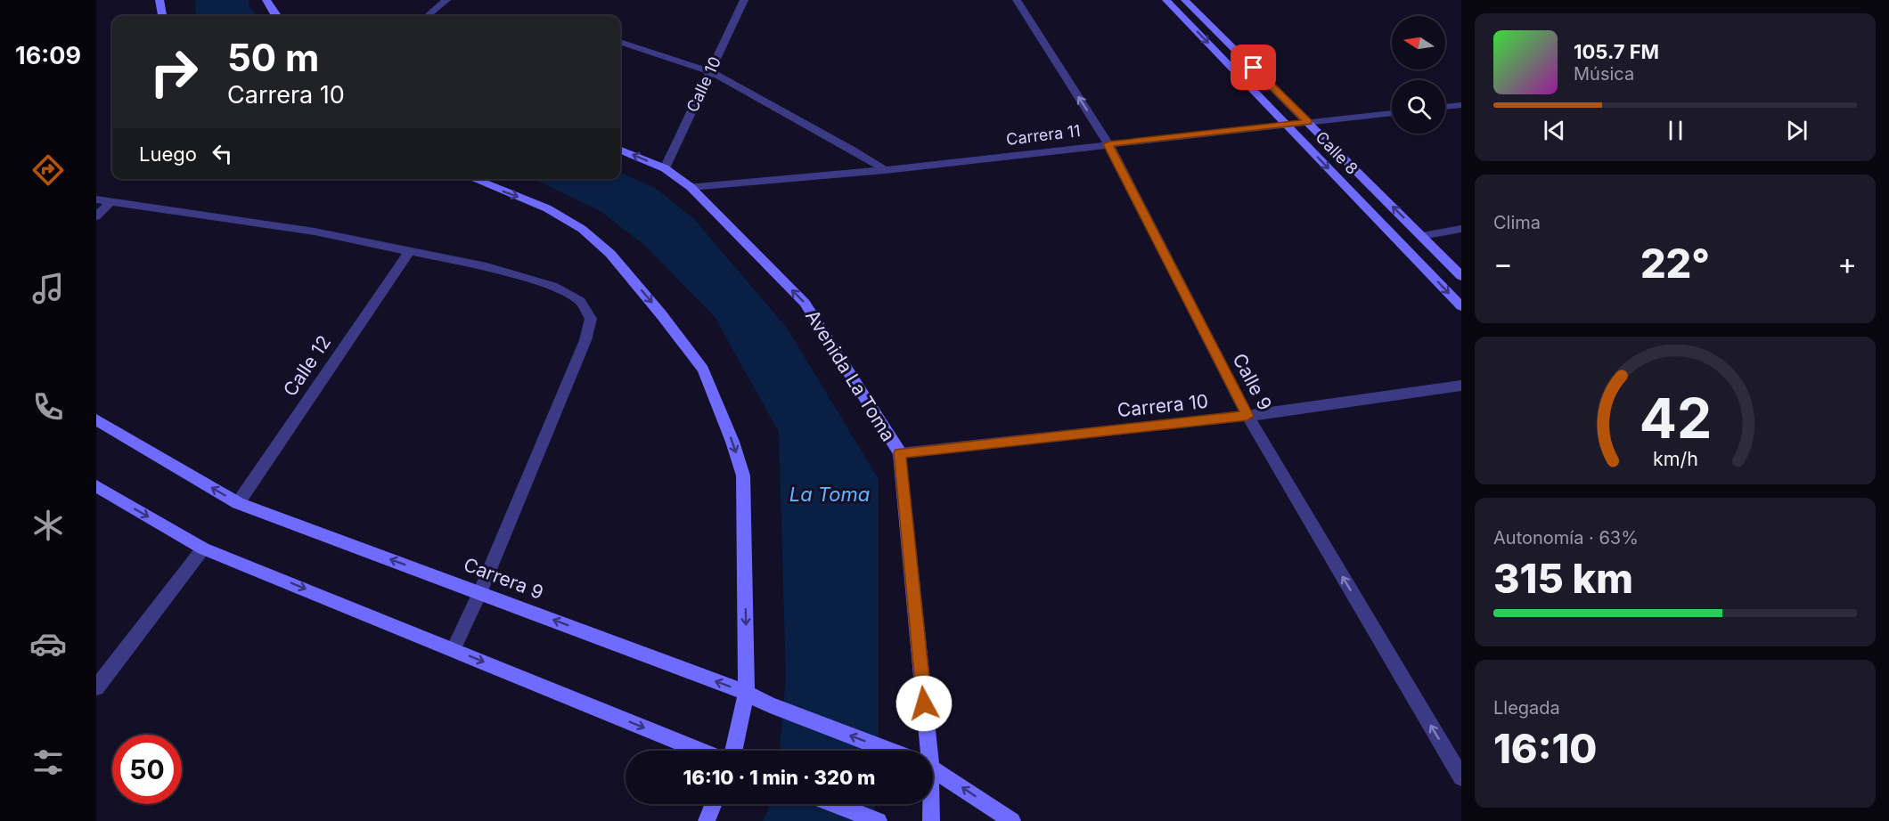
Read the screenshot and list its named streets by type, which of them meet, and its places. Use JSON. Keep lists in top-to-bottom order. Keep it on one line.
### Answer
{"streets":{"main road":["Calle 8","Avenida La Toma","Carrera 9"],"street":["Calle 10","Carrera 11","Calle 12","Calle 9","Carrera 10"]},"crossings":[["Calle 10","Avenida La Toma"],["Carrera 11","Calle 8"],["Carrera 11","Avenida La Toma"],["Carrera 11","Calle 9"],["Calle 12","Carrera 9"],["Avenida La Toma","Carrera 10"],["Calle 9","Carrera 10"]],"one_way":["Avenida La Toma","Calle 9"],"water":["La Toma"],"north":"left","page":{"tabs":"16:09","turn":["50 m","Carrera 10"],"song":["105.7 FM","Música"],"then":"Luego","tile":["Clima",["Autonomía · 63%","315 km"],["Llegada","16:10"]],"heat":["−","22°","+"],"limit":"50","trip":"16:10 · 1 min · 320 m","gauge":["42","km/h"]}}
